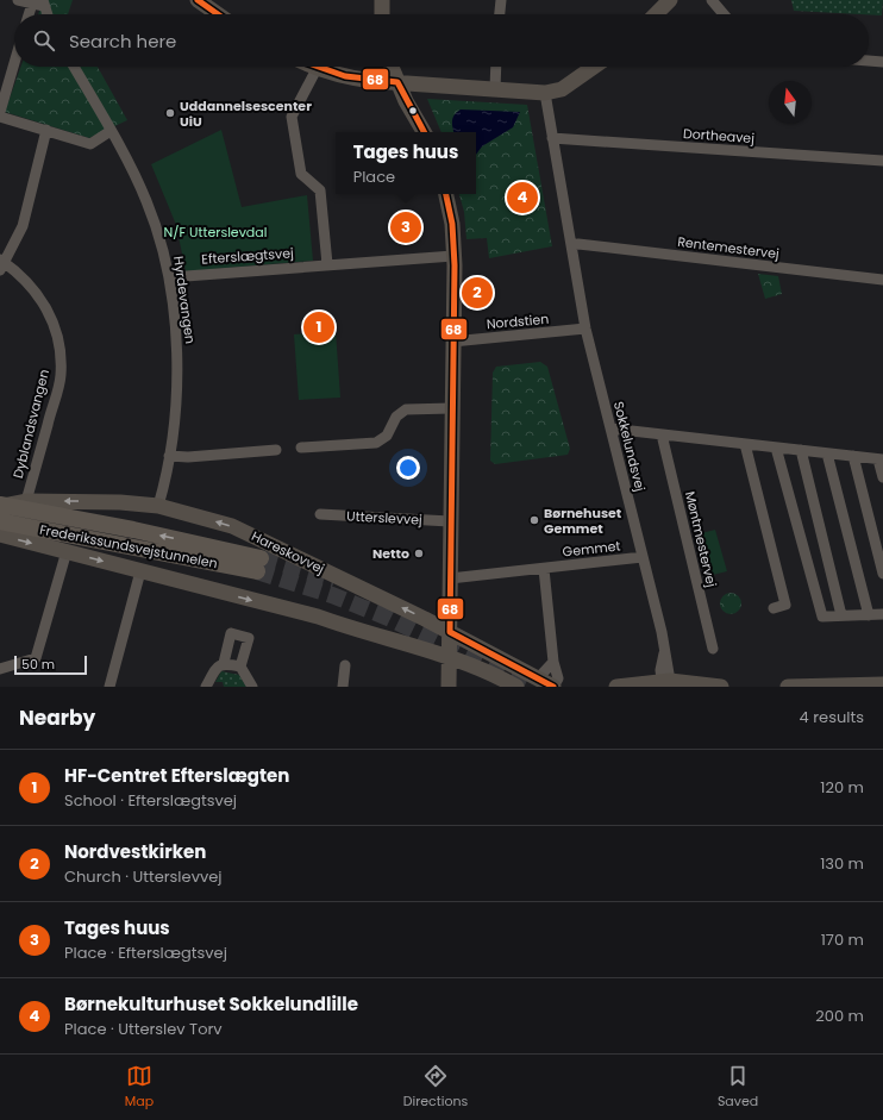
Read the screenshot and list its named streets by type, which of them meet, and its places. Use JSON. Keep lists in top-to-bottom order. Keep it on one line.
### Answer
{"streets":{"main road":["Frederikssundsvejstunnelen"],"street":["Dortheavej","Rentemestervej","Efterslægtsvej","Hyrdevangen","Nordstien","Dyblandsvangen","Sokkelundsvej","Utterslevvej","Møntmestervej","Gemmet","Hareskovvej"]},"crossings":[["Dortheavej","Sokkelundsvej"],["Rentemestervej","Sokkelundsvej"],["Efterslægtsvej","Hyrdevangen"],["Hyrdevangen","Hareskovvej"],["Nordstien","Sokkelundsvej"],["Dyblandsvangen","Hareskovvej"],["Sokkelundsvej","Gemmet"],["Frederikssundsvejstunnelen","Hareskovvej"]],"parks":["N/F Utterslevdal"],"places":["Uddannelsescenter UiU","Børnehuset Gemmet","Netto"],"lines":["transit line 68"],"scale_bar":"50 m","north":"top","page":{"search":"Search here","popup":["Tages huus","Place"],"pins":["4","3","2","1"],"scale":"50 m","heading":["Nearby","4 results"],"list":[{"mark":"1","name":"HF-Centret Efterslægten","note":"School · Efterslægtsvej","value":"120 m"},{"mark":"2","name":"Nordvestkirken","note":"Church · Utterslevvej","value":"130 m"},{"mark":"3","name":"Tages huus","note":"Place · Efterslægtsvej","value":"170 m"},{"mark":"4","name":"Børnekulturhuset Sokkelundlille","note":"Place · Utterslev Torv","value":"200 m"}],"nav":["Map","Directions","Saved"]}}
